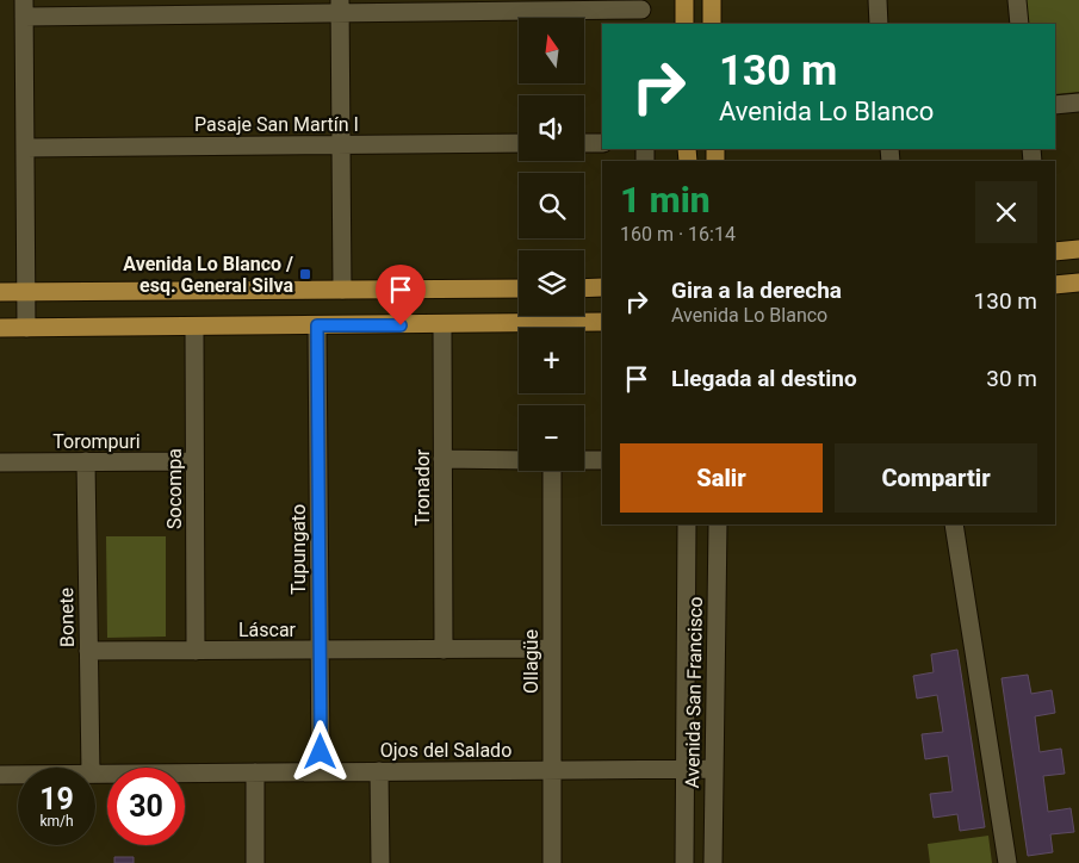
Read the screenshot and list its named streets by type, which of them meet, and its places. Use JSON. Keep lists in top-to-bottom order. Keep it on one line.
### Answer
{"streets":{"street":["Pasaje San Martín I","Torompuri","Tronador","Socompa","Tupungato","Bonete","Láscar","Ollagüe","Avenida San Francisco","Ojos del Salado"]},"crossings":[["Torompuri","Socompa"],["Torompuri","Bonete"],["Tronador","Láscar"],["Socompa","Láscar"],["Tupungato","Láscar"],["Tupungato","Ojos del Salado"],["Bonete","Láscar"],["Láscar","Ollagüe"],["Ollagüe","Ojos del Salado"],["Avenida San Francisco","Ojos del Salado"]],"places":{"transit":["Avenida Lo Blanco / esq. General Silva"]},"north":"top","page":{"map_buttons":["+","−"],"turn":["130 m","Avenida Lo Blanco"],"heading":["1 min","160 m · 16:14"],"list":[{"name":"Gira a la derecha","note":"Avenida Lo Blanco","value":"130 m"},{"name":"Llegada al destino","value":"30 m"}],"buttons":["Salir","Compartir"],"speed":"19 km/h","limit":"30"}}
